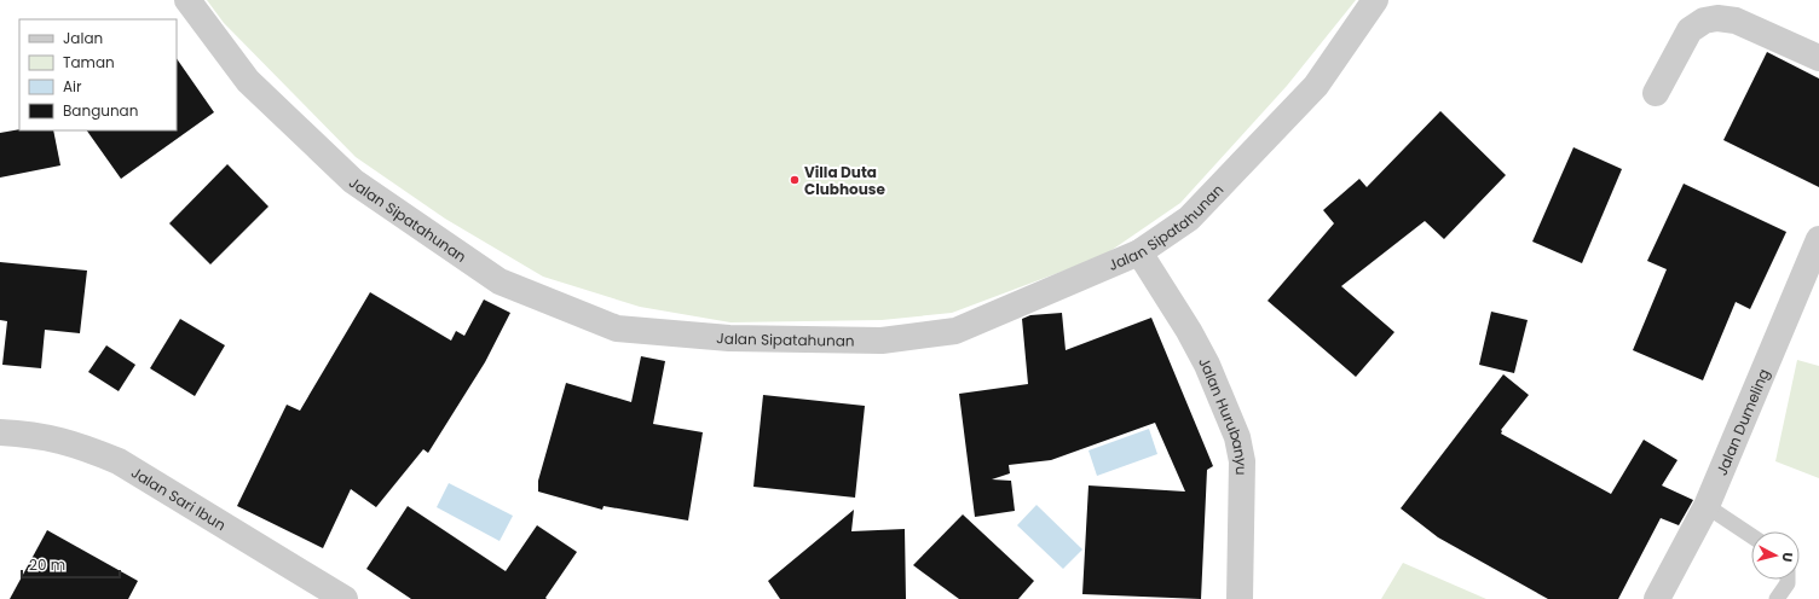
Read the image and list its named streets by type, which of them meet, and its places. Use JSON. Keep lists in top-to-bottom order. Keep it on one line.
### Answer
{"streets":{"street":["Jalan Sipatahunan","Jalan Hurubanyu","Jalan Dumeling","Jalan Sari Ibun"]},"crossings":[["Jalan Sipatahunan","Jalan Hurubanyu"]],"places":["Villa Duta Clubhouse"],"legend":["Jalan","Taman","Air","Bangunan"],"scale_bar":"20 m","north":"right"}
